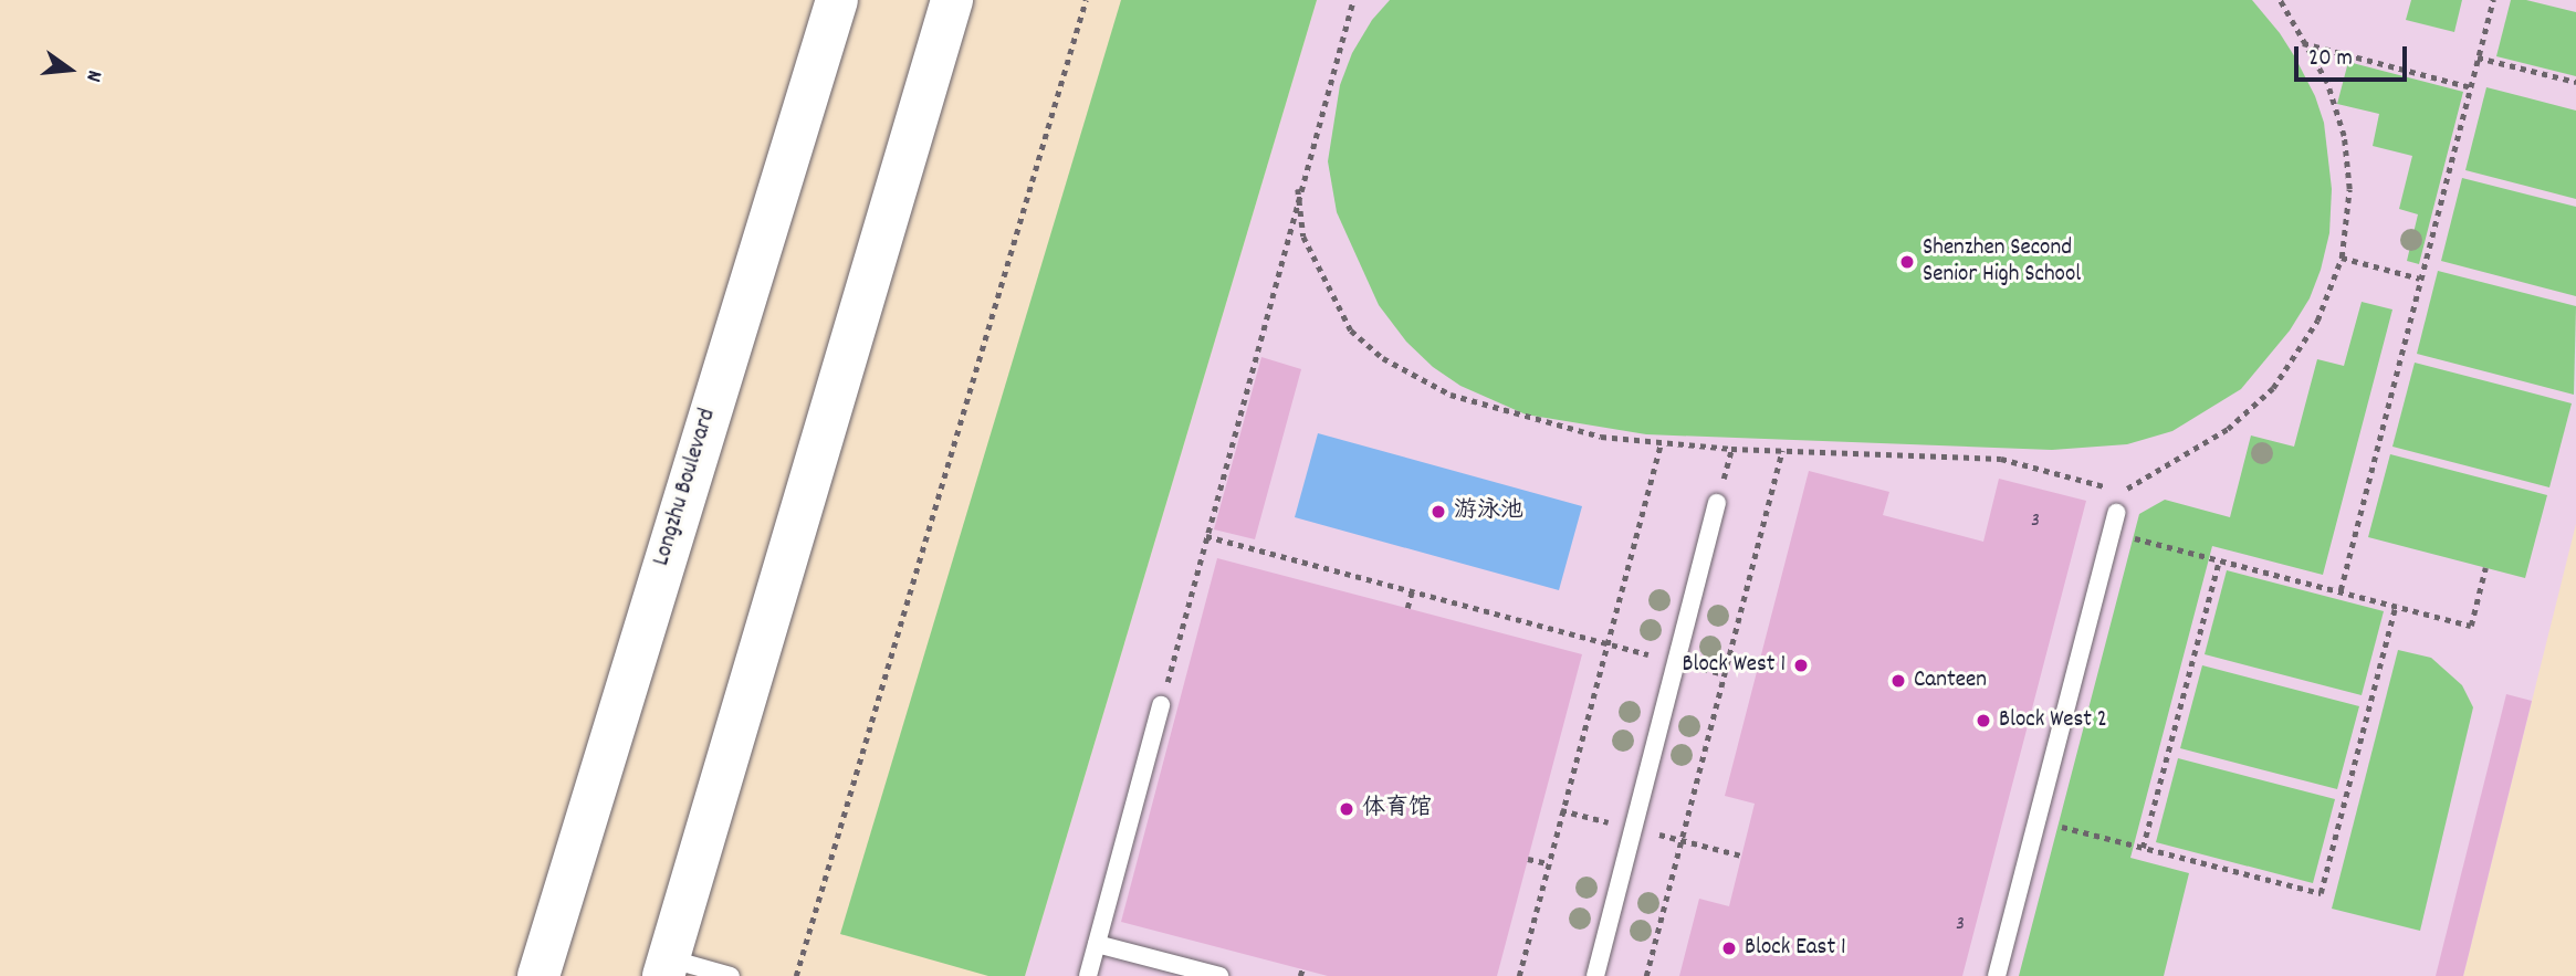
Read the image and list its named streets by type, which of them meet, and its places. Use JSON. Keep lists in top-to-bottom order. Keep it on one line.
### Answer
{"streets":{"main road":["Longzhu Boulevard"]},"places":["Shenzhen Second Senior High School","游泳池","Block West 1","Canteen","Block West 2","体育馆","Block East 1"],"house_numbers":["3","3"],"scale_bar":"20 m","north":"right"}
